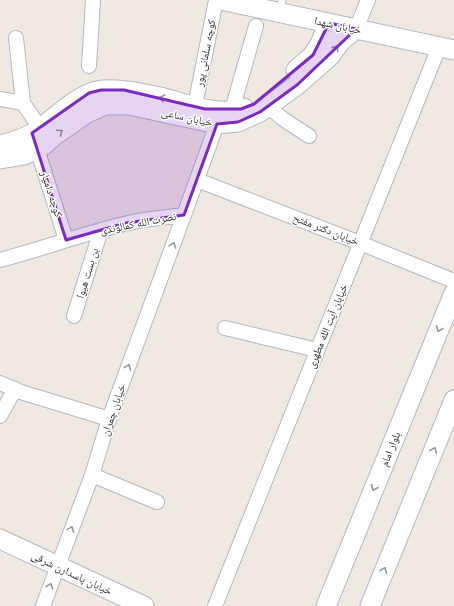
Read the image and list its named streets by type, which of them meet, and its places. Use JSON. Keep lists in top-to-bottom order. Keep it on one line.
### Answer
{"streets":{"street":["خیابان شهدا","کوچه سلمانی پور","خیابان ساعی","کوچه دامیار","نصرت الله کمالوندی","خیابان دکتر مفتح","بن بست هیوا","خیابان آیت الله مطهری","خیابان چمران","بلوار امام","خیابان پاسدارن شرقی"]},"crossings":[["خیابان شهدا","خیابان ساعی"],["خیابان شهدا","خیابان آیت الله مطهری"],["کوچه سلمانی پور","خیابان ساعی"],["خیابان ساعی","کوچه دامیار"],["خیابان ساعی","نصرت الله کمالوندی"],["کوچه دامیار","نصرت الله کمالوندی"],["نصرت الله کمالوندی","خیابان دکتر مفتح"],["نصرت الله کمالوندی","بن بست هیوا"],["نصرت الله کمالوندی","خیابان چمران"],["خیابان دکتر مفتح","خیابان آیت الله مطهری"],["خیابان چمران","خیابان پاسدارن شرقی"]],"one_way":["خیابان چمران"]}
